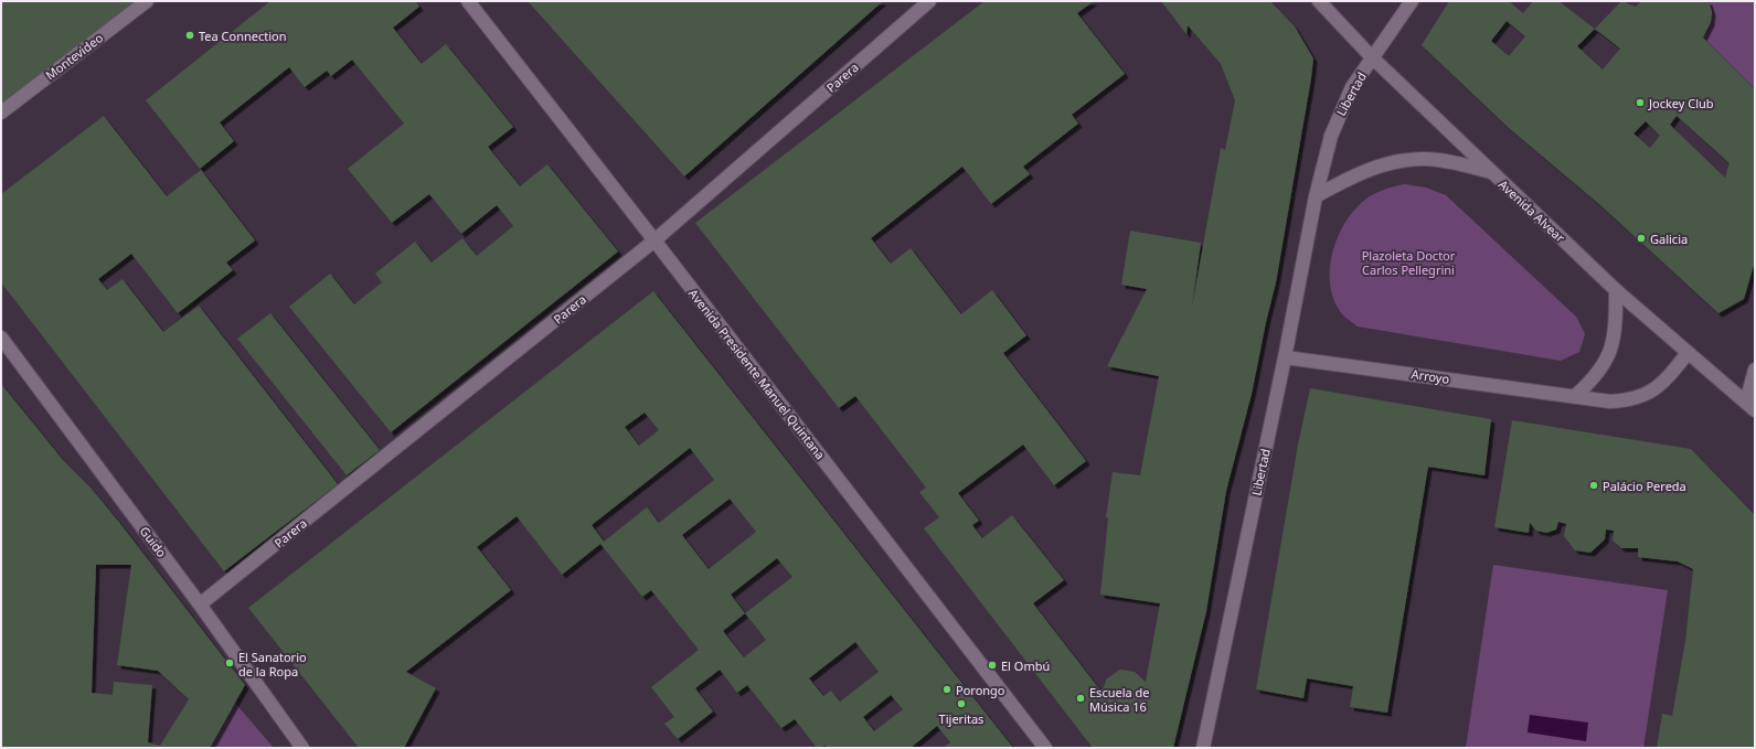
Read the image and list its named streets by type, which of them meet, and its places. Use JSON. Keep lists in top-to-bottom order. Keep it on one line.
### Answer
{"streets":{"street":["Montevideo","Parera","Libertad","Avenida Alvear","Avenida Presidente Manuel Quintana","Arroyo","Guido"]},"crossings":[["Parera","Avenida Presidente Manuel Quintana"],["Parera","Guido"],["Libertad","Avenida Alvear"],["Libertad","Arroyo"],["Avenida Alvear","Arroyo"]],"parks":["Plazoleta Doctor Carlos Pellegrini"],"places":["Tea Connection","Jockey Club","Galicia","Palácio Pereda","El Sanatorio de la Ropa","El Ombú","Porongo","Escuela de Música 16","Tijeritas"]}
